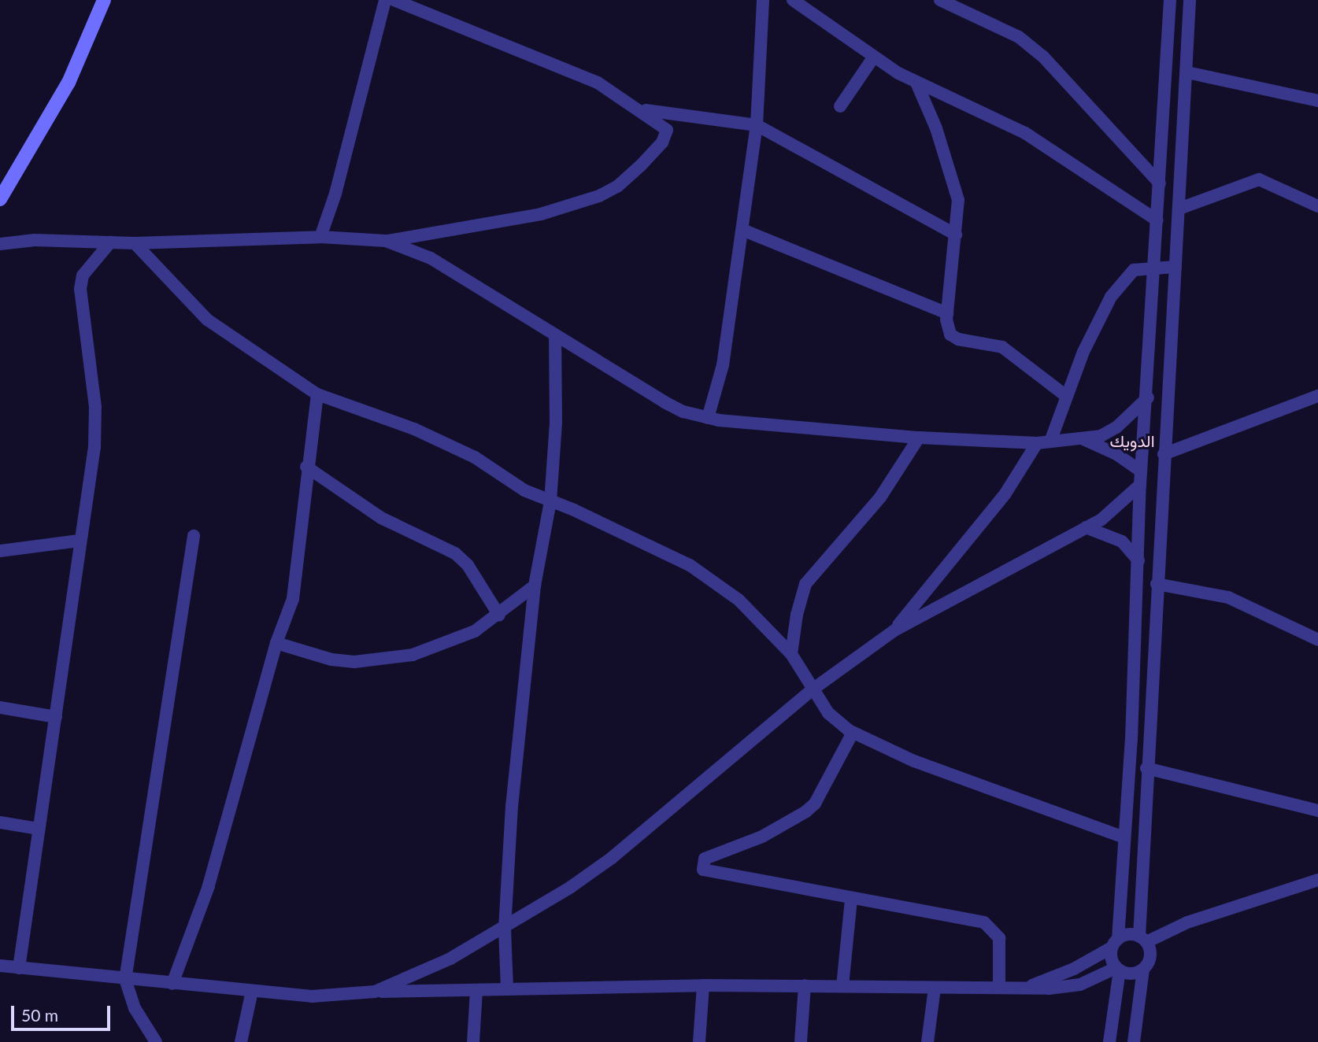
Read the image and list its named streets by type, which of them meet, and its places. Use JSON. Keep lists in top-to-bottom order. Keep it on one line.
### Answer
{"districts":["الدويك"],"scale_bar":"50 m"}
